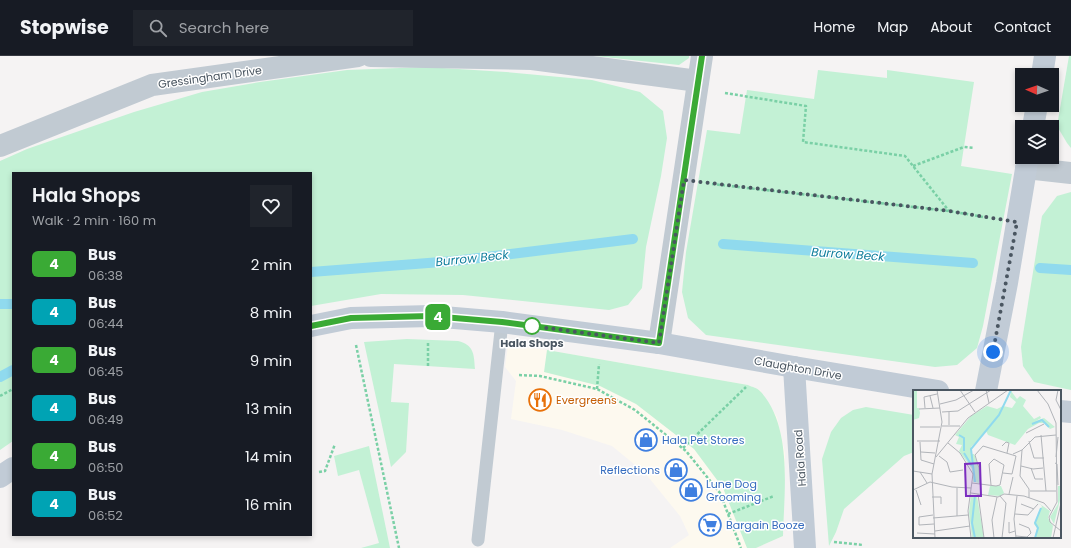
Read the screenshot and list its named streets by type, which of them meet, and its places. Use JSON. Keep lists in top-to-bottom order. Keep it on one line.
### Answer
{"streets":{"street":["Gressingham Drive","Claughton Drive","Hala Road"]},"crossings":[["Claughton Drive","Hala Road"]],"water":["Burrow Beck"],"places":{"other":["Hala Shops"],"restaurant":["Evergreens"],"shop":["Hala Pet Stores","Reflections","Lune Dog Grooming"],"supermarket":["Bargain Booze"]},"lines":["bus line 4"],"north":"left","page":{"header":"Stopwise","search":"Search here","nav":["Home","Map","About","Contact"],"on_map":"4","heading":["Hala Shops","Walk · 2 min · 160 m"],"list":[{"mark":"4","name":"Bus","note":"06:38","value":"2 min"},{"mark":"4","name":"Bus","note":"06:44","value":"8 min"},{"mark":"4","name":"Bus","note":"06:45","value":"9 min"},{"mark":"4","name":"Bus","note":"06:49","value":"13 min"},{"mark":"4","name":"Bus","note":"06:50","value":"14 min"},{"mark":"4","name":"Bus","note":"06:52","value":"16 min"}]}}
